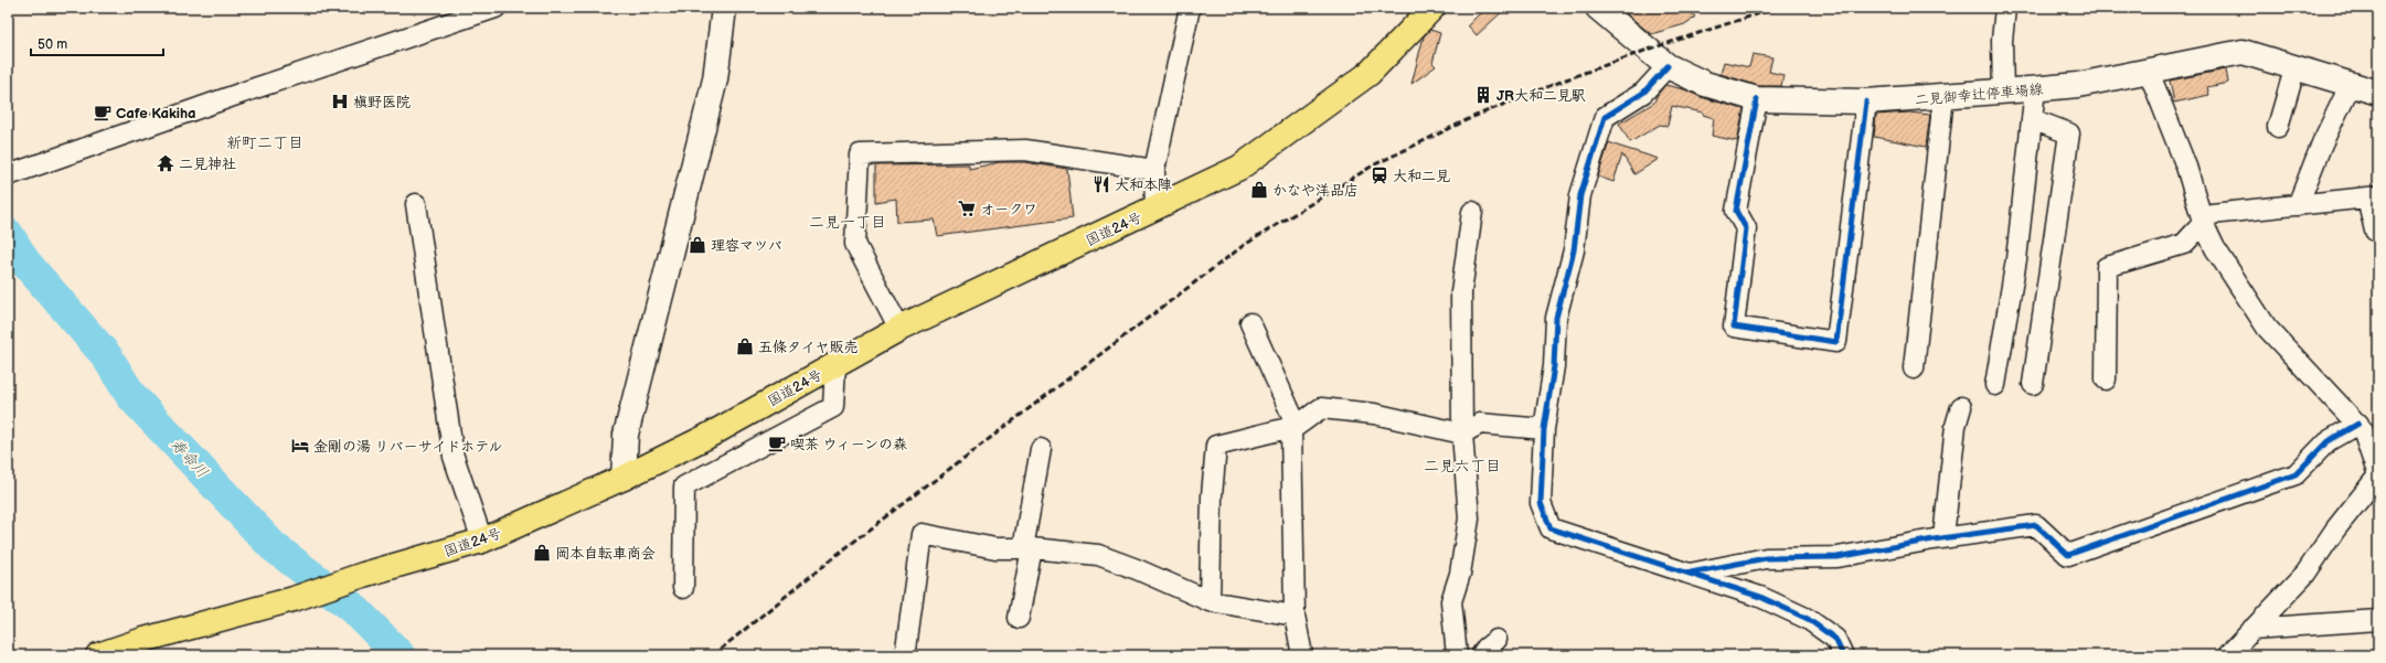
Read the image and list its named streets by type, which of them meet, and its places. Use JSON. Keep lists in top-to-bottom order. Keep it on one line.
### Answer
{"streets":{"highway":["国道24号"],"main road":["二見御幸辻停車場線"]},"districts":["新町二丁目","二見一丁目","二見六丁目"],"water":["寿命川"],"places":{"building":["JR大和二見駅"],"hospital":["槇野医院"],"cafe":["Cafe Kakiha","喫茶 ウィーンの森"],"temple":["二見神社"],"station":["大和二見"],"restaurant":["大和本陣"],"shop":["かなや洋品店","理容マツバ","五條タイヤ販売","岡本自転車商会"],"supermarket":["オークワ"],"hotel":["金剛の湯 リバーサイドホテル"]},"scale_bar":"50 m"}
